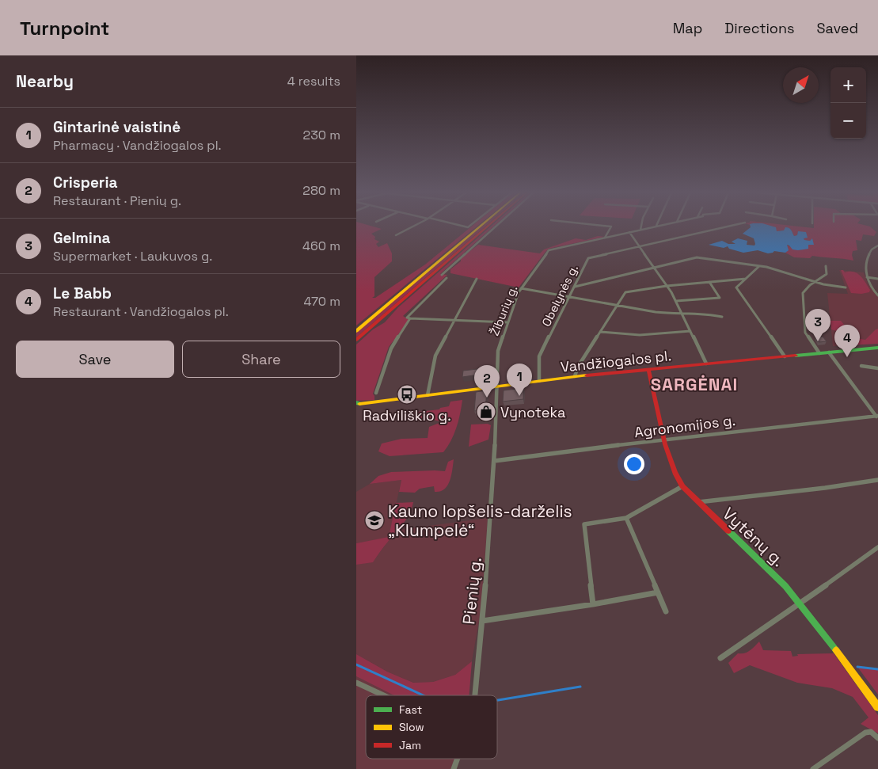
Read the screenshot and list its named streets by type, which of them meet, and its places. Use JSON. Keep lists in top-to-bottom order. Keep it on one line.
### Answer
{"streets":{"main road":["Vandžiogalos pl.","Vytėnų g."],"street":["Obelynės g.","Žiburių g.","Agronomijos g.","Pienių g."]},"crossings":[["Obelynės g.","Vandžiogalos pl."],["Žiburių g.","Vandžiogalos pl."],["Žiburių g.","Pienių g."],["Vandžiogalos pl.","Vytėnų g."],["Vandžiogalos pl.","Pienių g."],["Agronomijos g.","Vytėnų g."],["Agronomijos g.","Pienių g."]],"districts":["SARGĖNAI"],"places":{"bus stop":["Radviliškio g."],"shop":["Vynoteka"],"school or university":["Kauno lopšelis-darželis „Klumpelė“"]},"legend":["Fast","Slow","Jam"],"north":"top right","page":{"header":"Turnpoint","nav":["Map","Directions","Saved"],"heading":["Nearby","4 results"],"map_buttons":["+","−"],"list":[{"mark":"1","name":"Gintarinė vaistinė","note":"Pharmacy · Vandžiogalos pl.","value":"230 m"},{"mark":"2","name":"Crisperia","note":"Restaurant · Pienių g.","value":"280 m"},{"mark":"3","name":"Gelmina","note":"Supermarket · Laukuvos g.","value":"460 m"},{"mark":"4","name":"Le Babb","note":"Restaurant · Vandžiogalos pl.","value":"470 m"}],"pins":["3","4","1","2"],"buttons":["Save","Share"]}}
